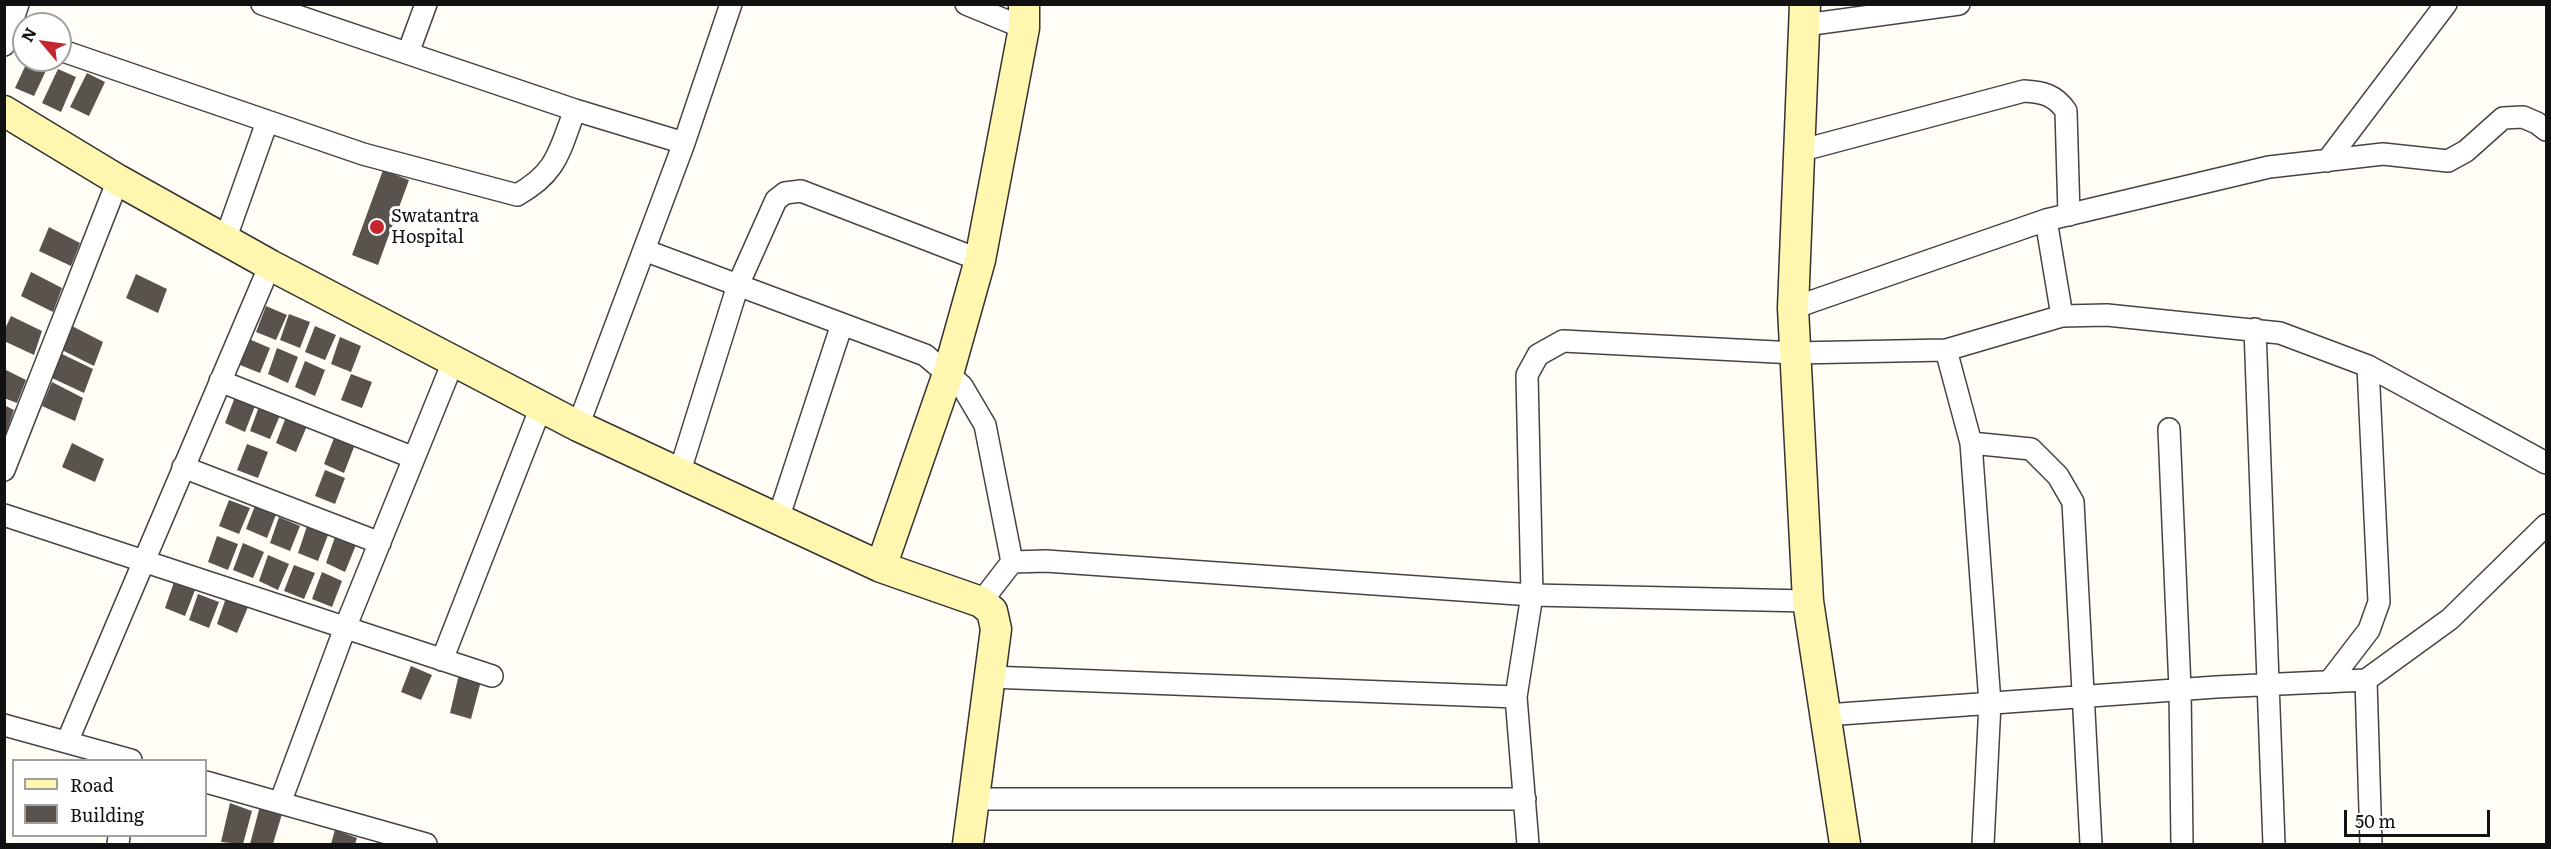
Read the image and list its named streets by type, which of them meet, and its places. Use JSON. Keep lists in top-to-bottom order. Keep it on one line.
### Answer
{"places":["Swatantra Hospital"],"legend":["Road","Building"],"scale_bar":"50 m","north":"top left"}
